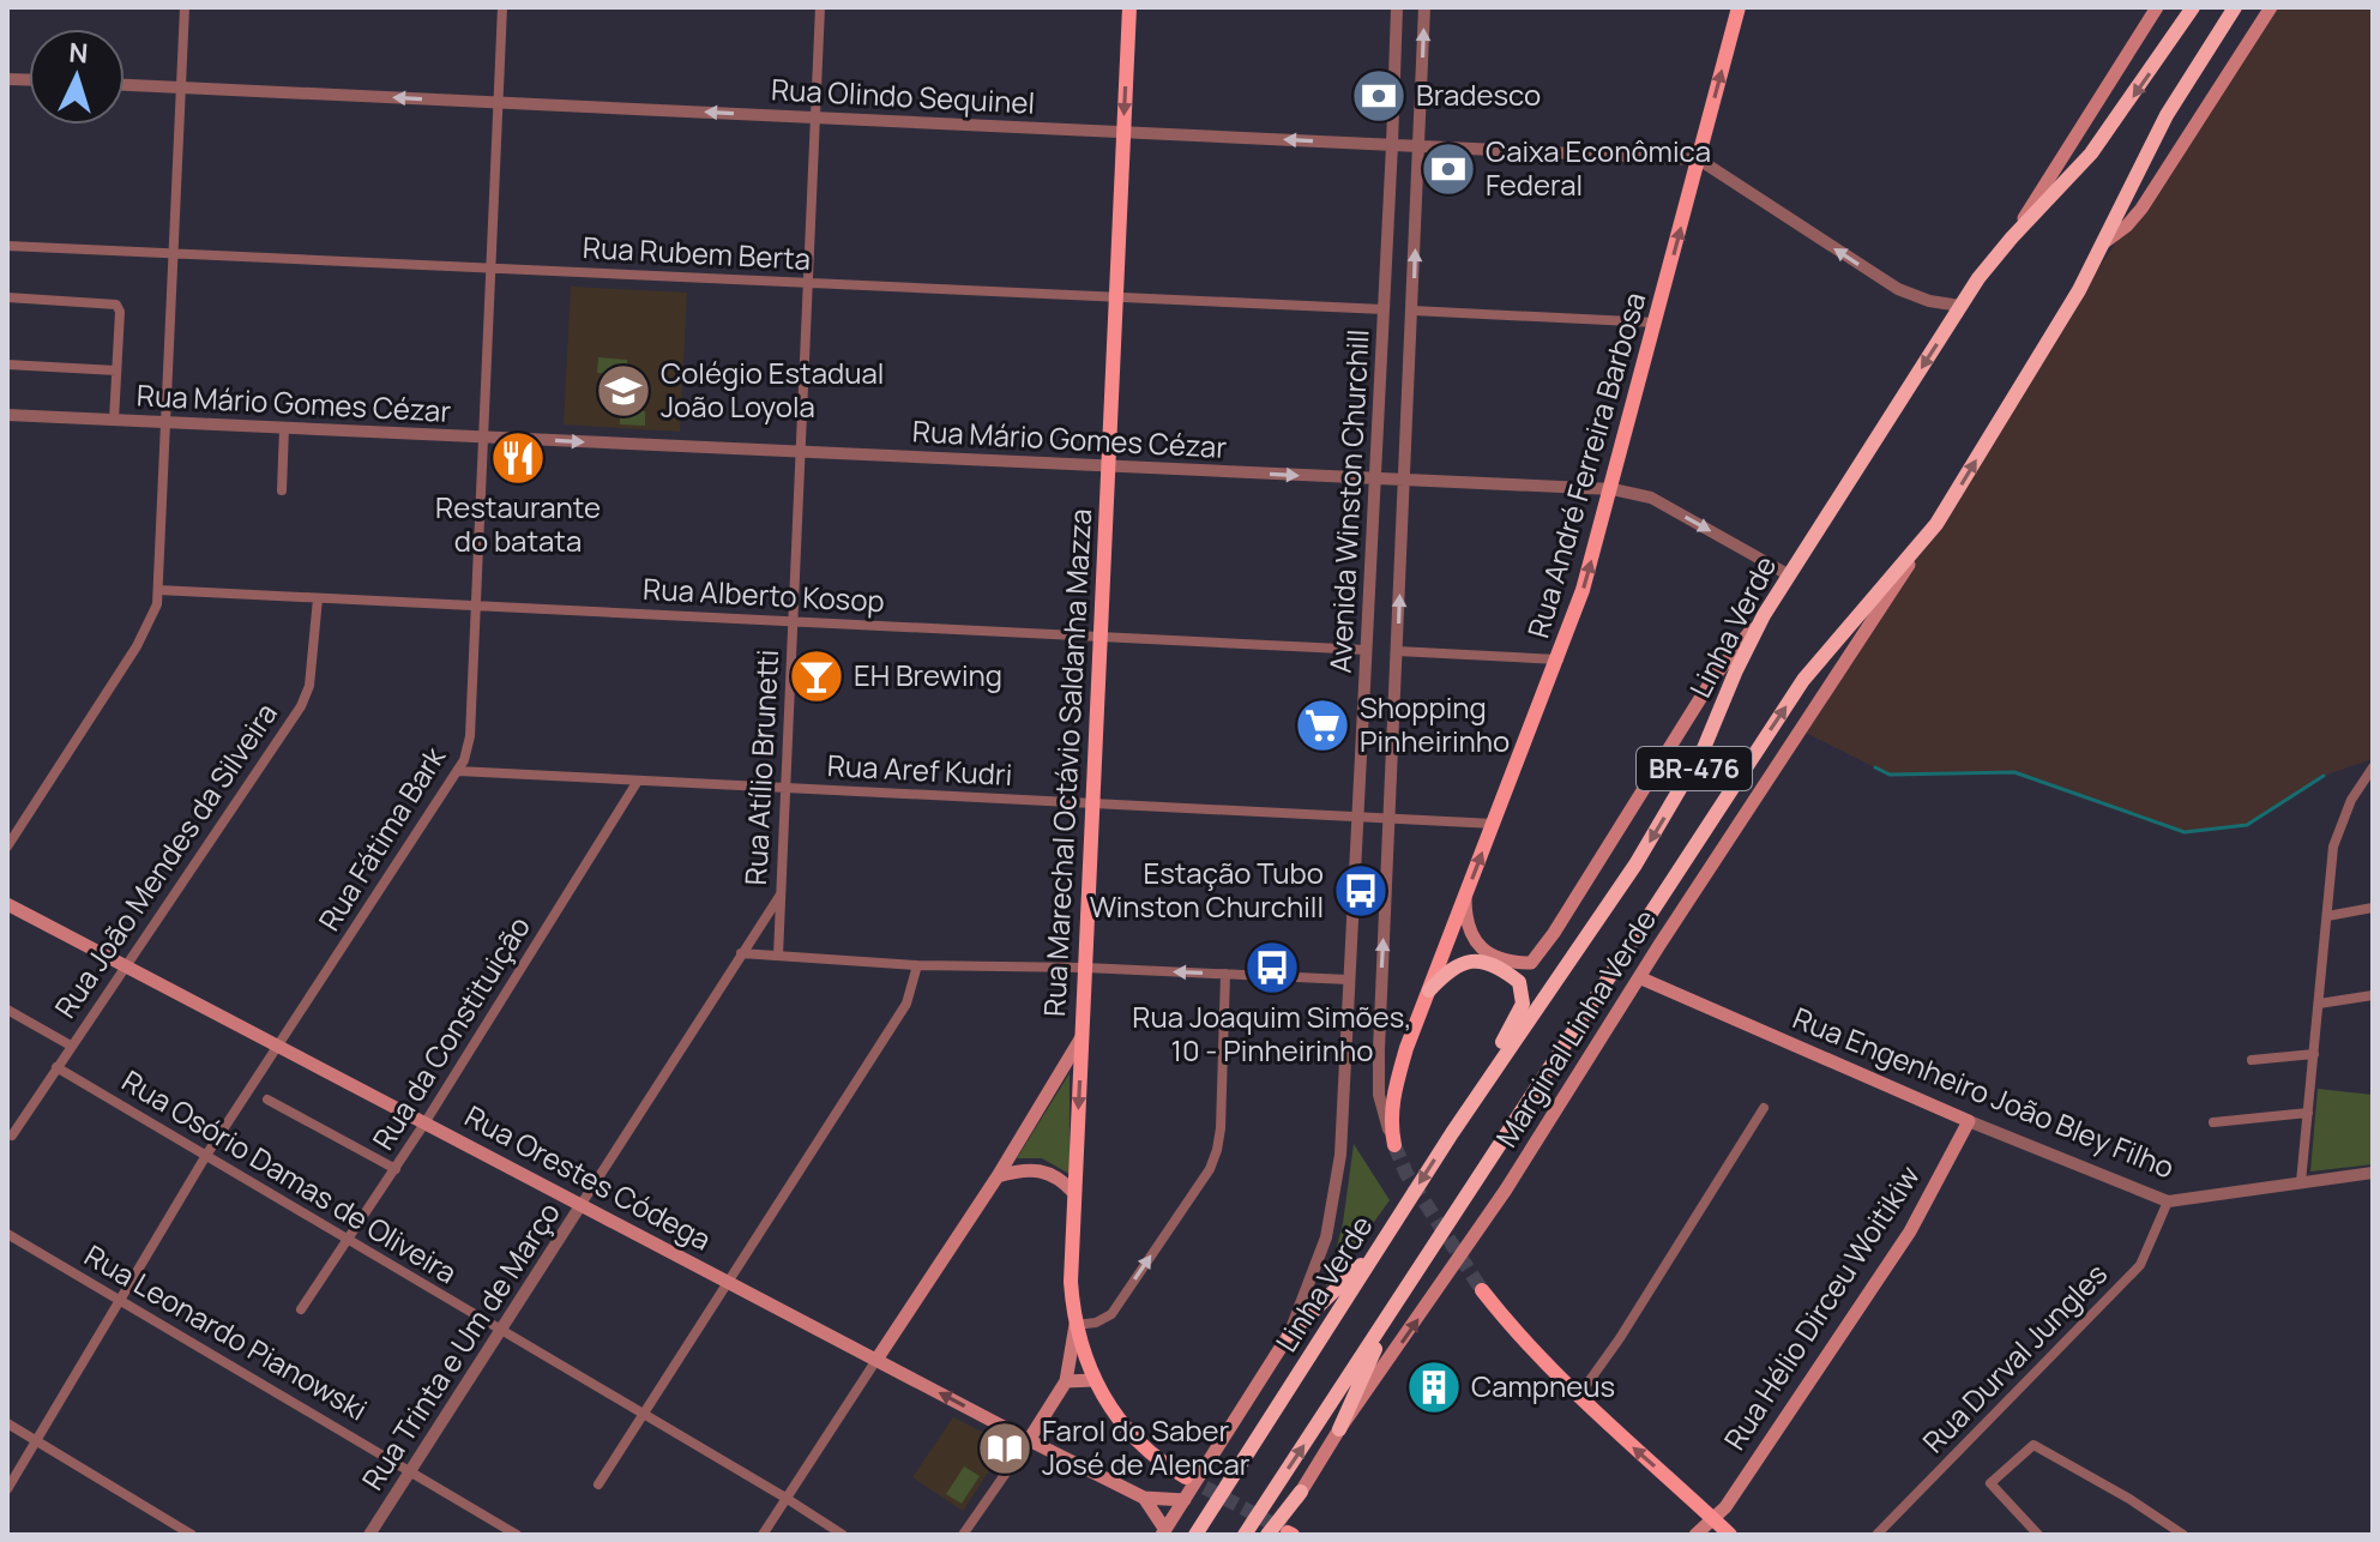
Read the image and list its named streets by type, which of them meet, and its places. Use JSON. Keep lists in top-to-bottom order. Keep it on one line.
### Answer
{"streets":{"highway":["Linha Verde","BR-476"],"main road":["Rua André Ferreira Barbosa","Rua Marechal Octávio Saldanha Mazza","Marginal Linha Verde","Rua Engenheiro João Bley Filho","Rua Orestes Códega","Rua Hélio Dirceu Woitikiw"],"street":["Rua Olindo Sequinel","Rua Rubem Berta","Rua Mário Gomes Cézar","Avenida Winston Churchill","Rua Alberto Kosop","Rua Atílio Brunetti","Rua Aref Kudri","Rua Fátima Bark","Rua João Mendes da Silveira","Rua da Constituição","Rua Osório Damas de Oliveira","Rua Leonardo Pianowski","Rua Trinta e Um de Março","Rua Durval Jungles"]},"crossings":[["Rua Olindo Sequinel","Rua André Ferreira Barbosa"],["Rua Olindo Sequinel","Avenida Winston Churchill"],["Rua Olindo Sequinel","Rua Marechal Octávio Saldanha Mazza"],["Rua Olindo Sequinel","Rua Atílio Brunetti"],["Rua Olindo Sequinel","Rua Fátima Bark"],["Rua Rubem Berta","Avenida Winston Churchill"],["Rua Rubem Berta","Rua Marechal Octávio Saldanha Mazza"],["Rua Rubem Berta","Rua Atílio Brunetti"],["Rua Rubem Berta","Rua Fátima Bark"],["Rua Mário Gomes Cézar","Rua André Ferreira Barbosa"],["Rua Mário Gomes Cézar","Avenida Winston Churchill"],["Rua Mário Gomes Cézar","Linha Verde"],["Rua Mário Gomes Cézar","Rua Marechal Octávio Saldanha Mazza"],["Rua Mário Gomes Cézar","Rua Atílio Brunetti"],["Rua Mário Gomes Cézar","Rua Fátima Bark"],["Rua André Ferreira Barbosa","Avenida Winston Churchill"],["Rua André Ferreira Barbosa","Rua Aref Kudri"],["Avenida Winston Churchill","Rua Alberto Kosop"],["Avenida Winston Churchill","Rua Aref Kudri"],["Rua Alberto Kosop","Rua Marechal Octávio Saldanha Mazza"],["Rua Alberto Kosop","Rua Atílio Brunetti"],["Rua Alberto Kosop","Rua Fátima Bark"],["Rua Alberto Kosop","Rua João Mendes da Silveira"],["Rua Marechal Octávio Saldanha Mazza","Rua Aref Kudri"],["Rua Atílio Brunetti","Rua Aref Kudri"],["Rua Atílio Brunetti","Rua Trinta e Um de Março"],["BR-476","Marginal Linha Verde"],["Rua Aref Kudri","Rua Fátima Bark"],["Rua Aref Kudri","Rua da Constituição"],["Rua Fátima Bark","Rua Osório Damas de Oliveira"],["Rua Fátima Bark","Rua Orestes Códega"],["Rua Fátima Bark","Rua Leonardo Pianowski"],["Rua João Mendes da Silveira","Rua Osório Damas de Oliveira"],["Rua João Mendes da Silveira","Rua Orestes Códega"],["Marginal Linha Verde","Rua Engenheiro João Bley Filho"],["Rua da Constituição","Rua Osório Damas de Oliveira"],["Rua da Constituição","Rua Orestes Códega"],["Rua Engenheiro João Bley Filho","Rua Hélio Dirceu Woitikiw"],["Rua Engenheiro João Bley Filho","Rua Durval Jungles"],["Rua Osório Damas de Oliveira","Rua Trinta e Um de Março"],["Rua Orestes Códega","Rua Trinta e Um de Março"],["Rua Leonardo Pianowski","Rua Trinta e Um de Março"]],"one_way":["Rua Olindo Sequinel","Rua Mário Gomes Cézar","Rua André Ferreira Barbosa","Marginal Linha Verde"],"places":{"bank":["Bradesco","Caixa Econômica Federal"],"school or university":["Colégio Estadual João Loyola"],"restaurant":["Restaurante do batata"],"bar":["EH Brewing"],"supermarket":["Shopping Pinheirinho"],"bus stop":["Estação Tubo Winston Churchill","Rua Joaquim Simões, 10 - Pinheirinho"],"building":["Campneus"],"library":["Farol do Saber José de Alencar"]},"north":"top"}
